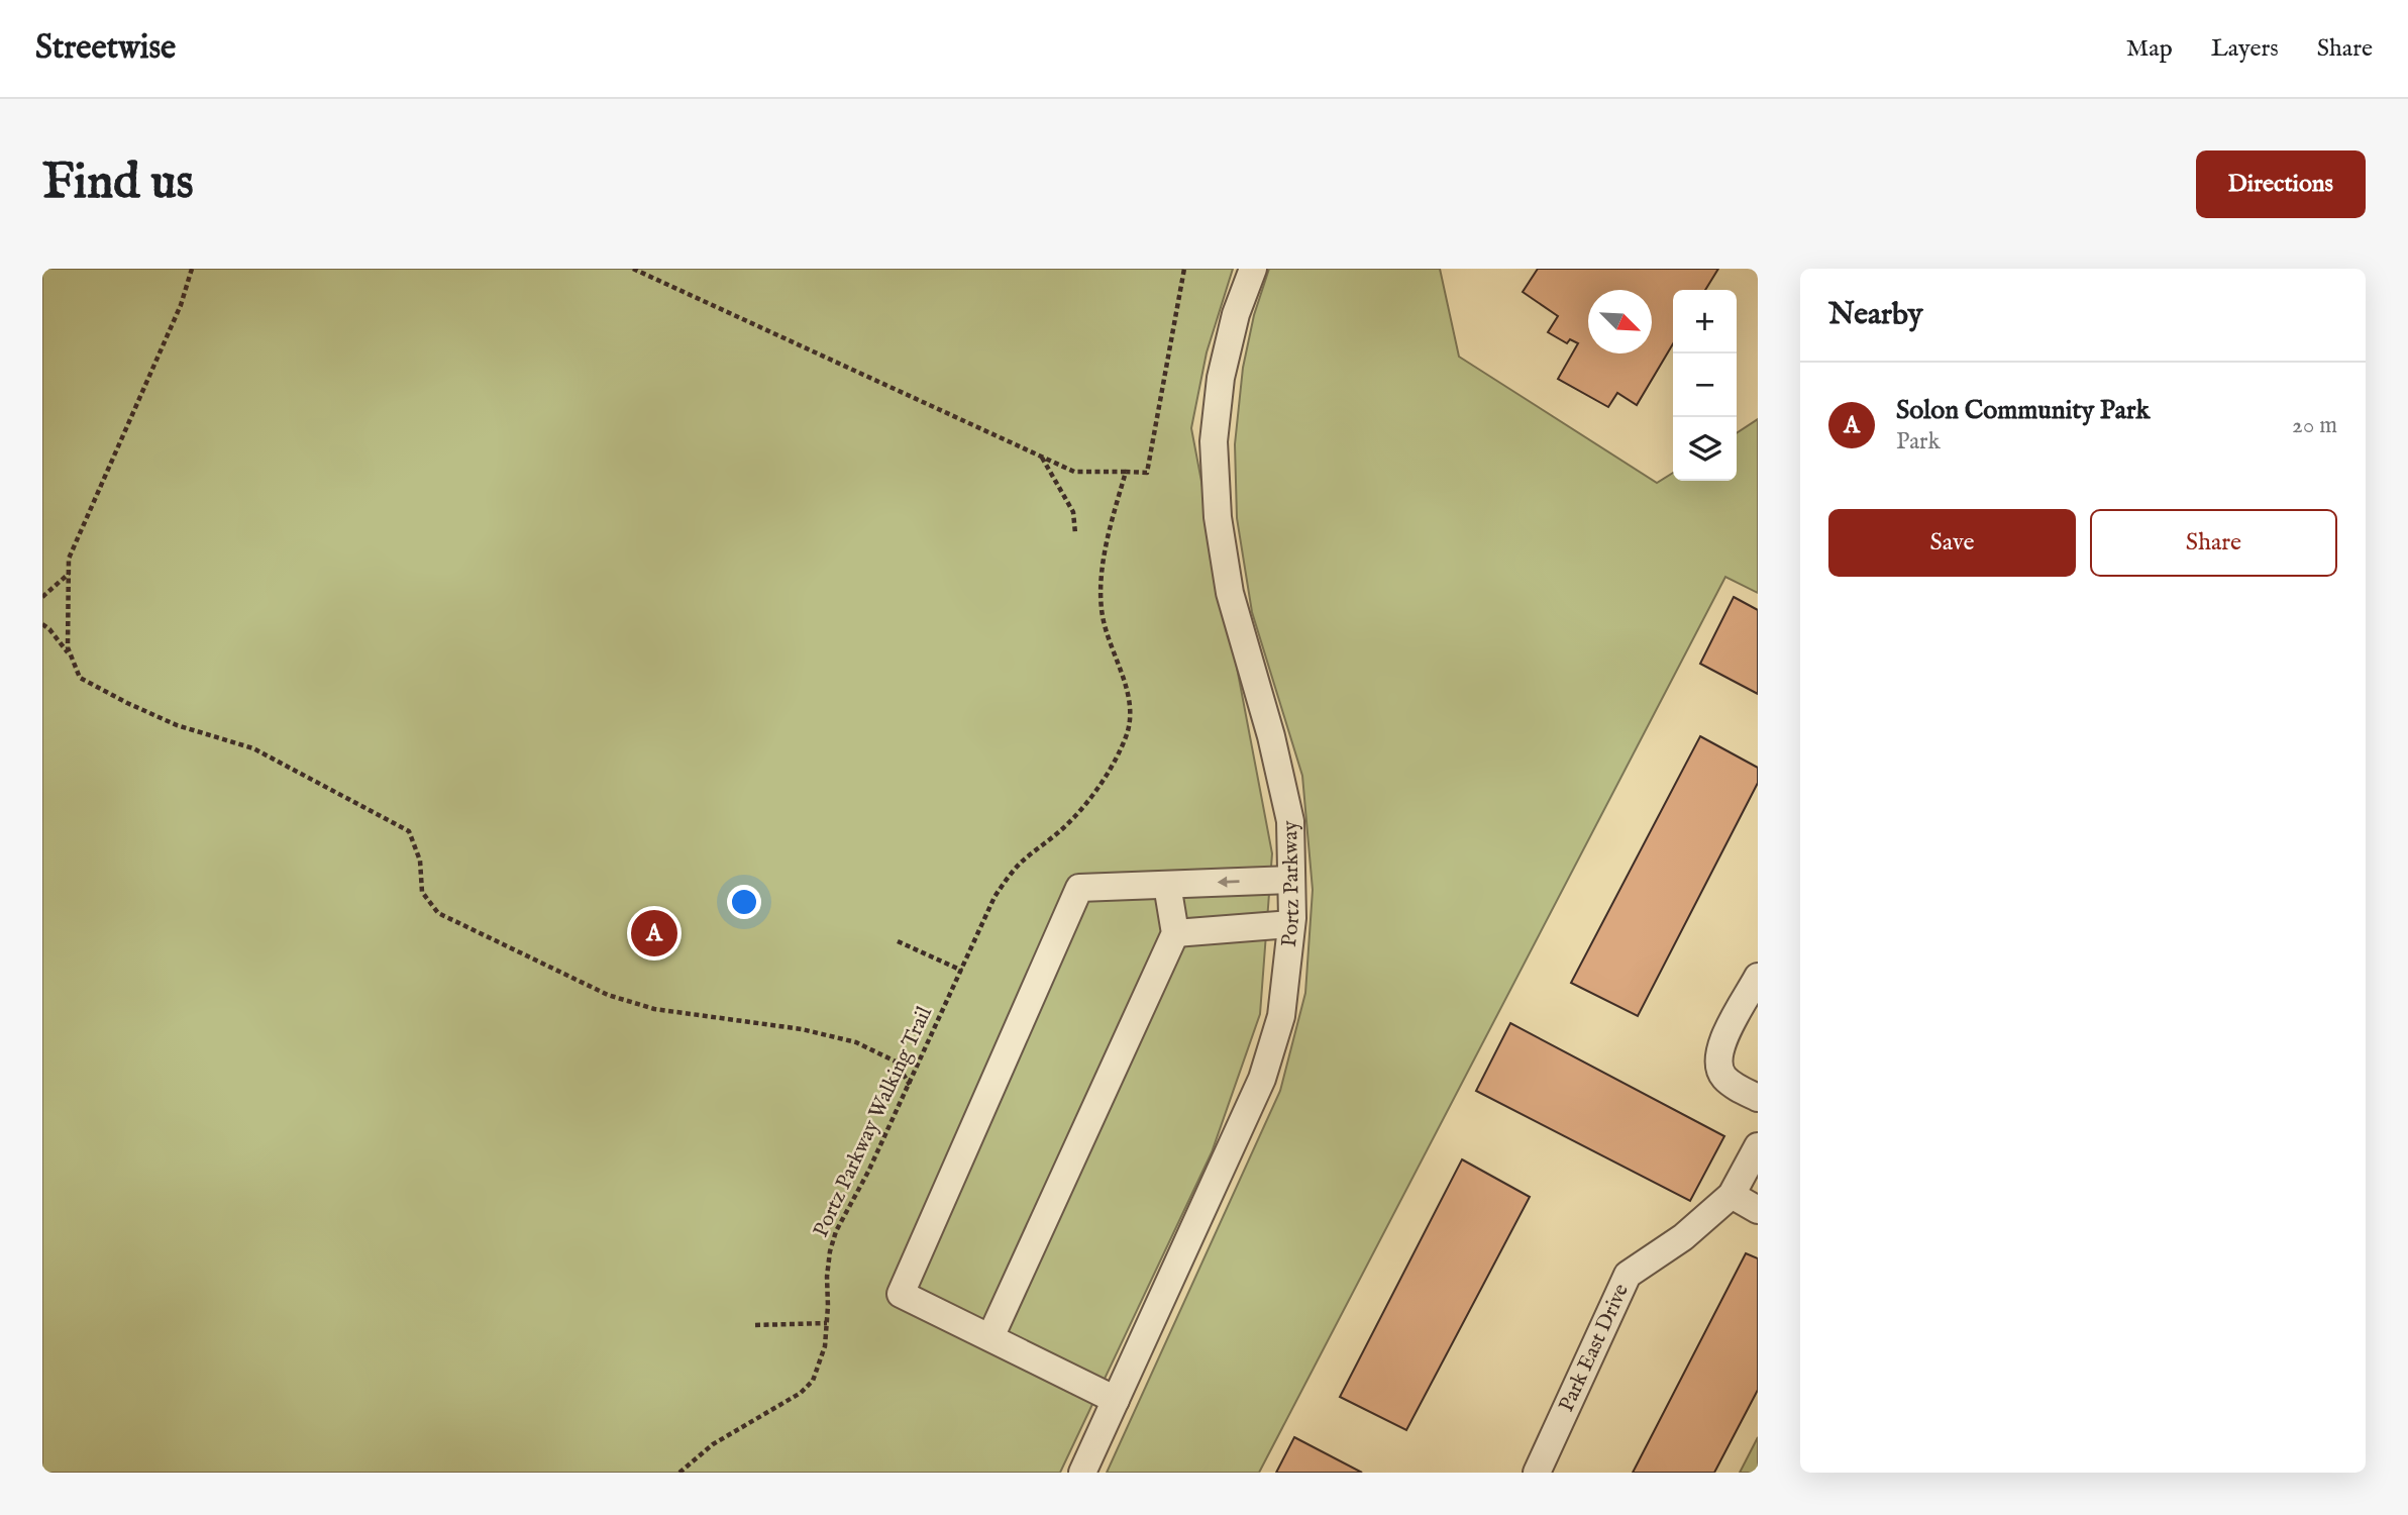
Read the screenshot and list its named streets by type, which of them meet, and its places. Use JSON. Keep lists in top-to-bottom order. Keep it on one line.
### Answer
{"streets":{"street":["Portz Parkway","Park East Drive"],"path":["Portz Parkway Walking Trail"]},"north":"bottom right","page":{"header":"Streetwise","nav":["Map","Layers","Share"],"buttons":["Directions",["Save","Share"]],"title":"Find us","heading":"Nearby","map_buttons":["+","−"],"list":[{"mark":"A","name":"Solon Community Park","note":"Park","value":"20 m"}],"pins":"A"}}
